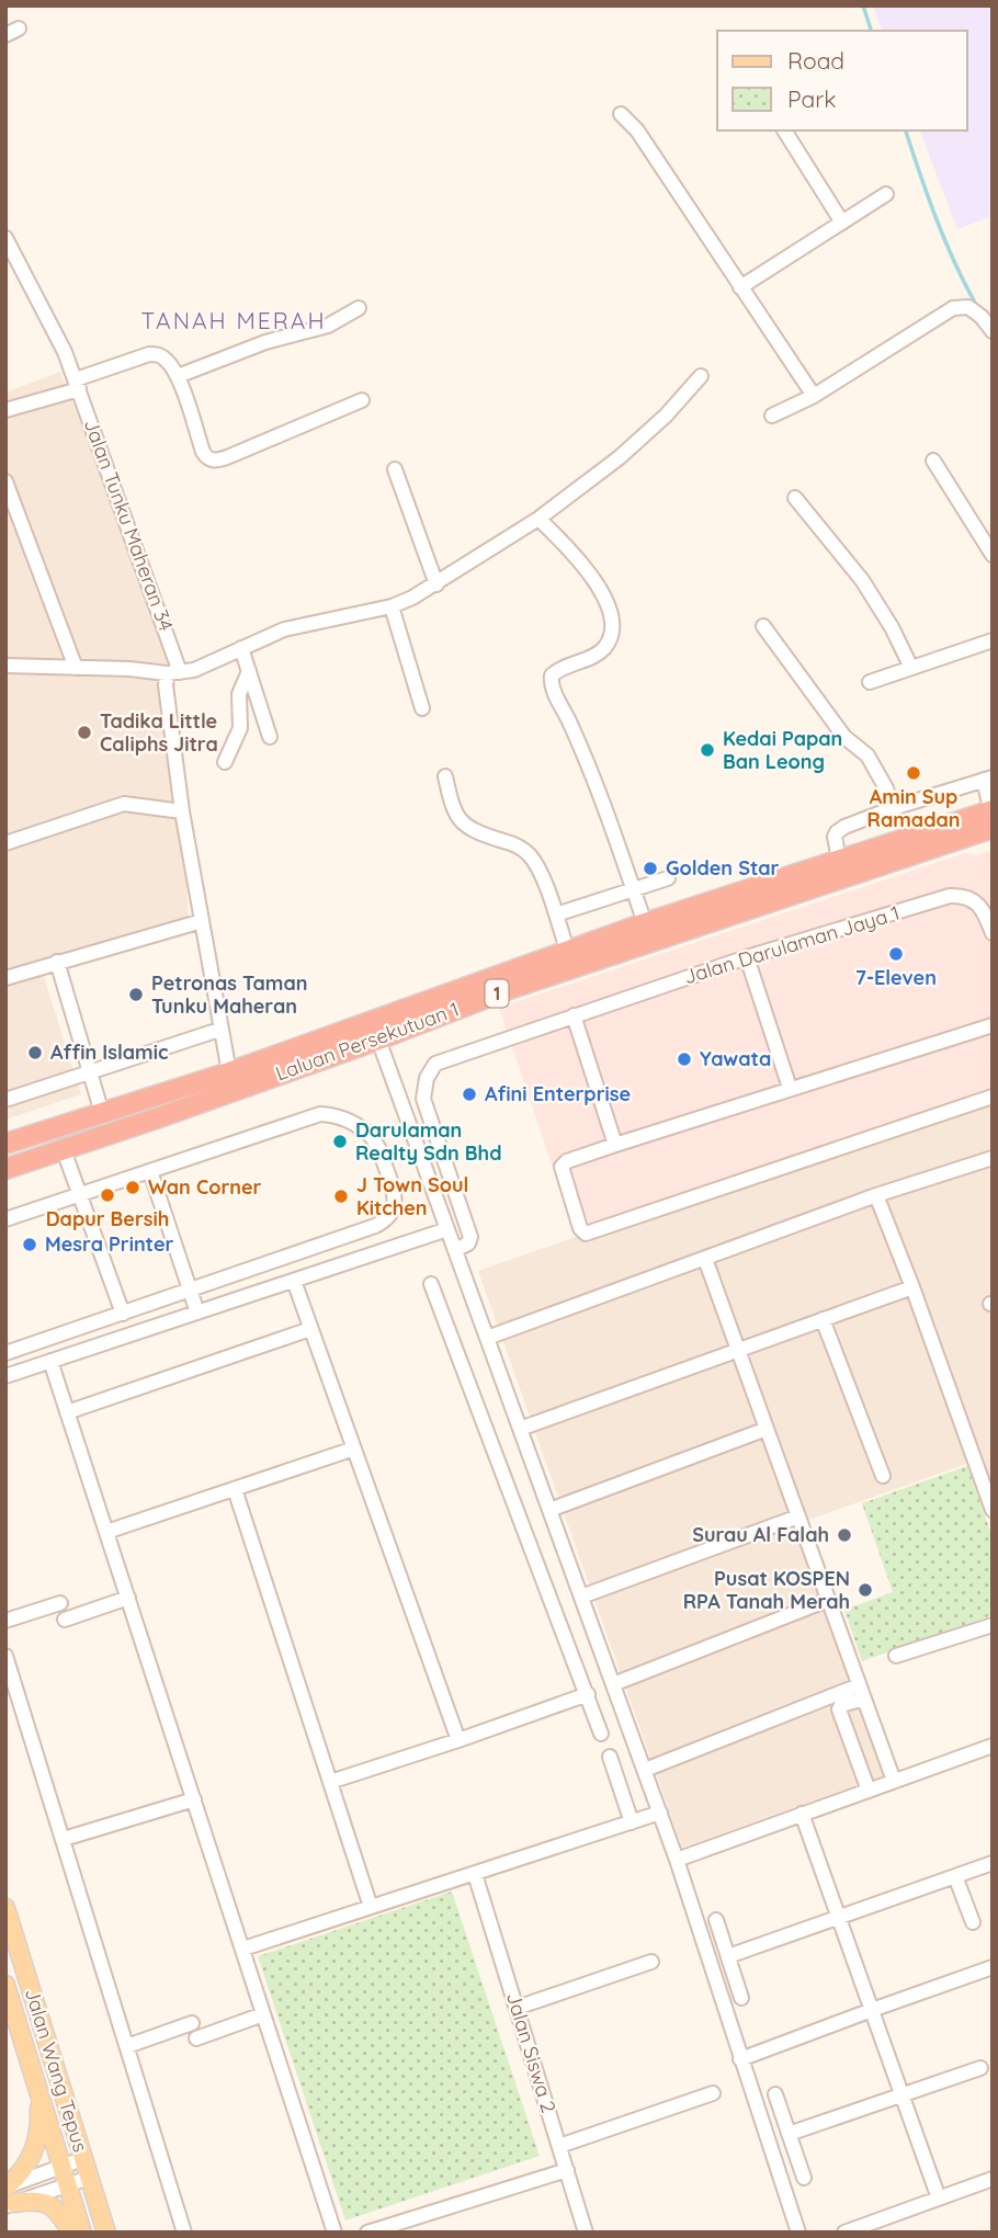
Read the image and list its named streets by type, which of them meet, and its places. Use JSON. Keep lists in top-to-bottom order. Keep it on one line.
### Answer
{"streets":{"highway":["1","Laluan Persekutuan 1"],"main road":["Jalan Wang Tepus"],"street":["Jalan Tunku Maheran 34","Jalan Darulaman Jaya 1","Jalan Siswa 2"]},"crossings":[["Jalan Tunku Maheran 34","Laluan Persekutuan 1"]],"districts":["TANAH MERAH"],"places":["Tadika Little Caliphs Jitra","Kedai Papan Ban Leong","Amin Sup Ramadan","Golden Star","7-Eleven","Petronas Taman Tunku Maheran","Affin Islamic","Yawata","Afini Enterprise","Darulaman Realty Sdn Bhd","Wan Corner","Dapur Bersih","J Town Soul Kitchen","Mesra Printer","Surau Al Falah","Pusat KOSPEN RPA Tanah Merah"],"legend":["Road","Park"]}
